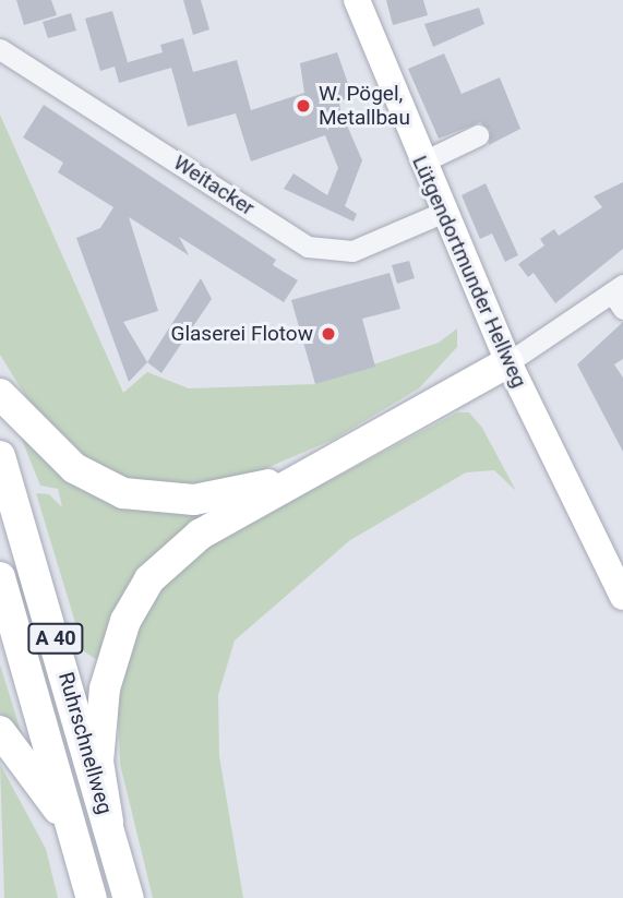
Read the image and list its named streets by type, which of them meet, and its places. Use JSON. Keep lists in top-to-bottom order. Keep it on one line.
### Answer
{"streets":{"highway":["A 40","Ruhrschnellweg"],"main road":["Lütgendortmunder Hellweg"],"street":["Weitacker"]},"crossings":[["Weitacker","Lütgendortmunder Hellweg"]],"places":["W. Pögel, Metallbau","Glaserei Flotow"]}
